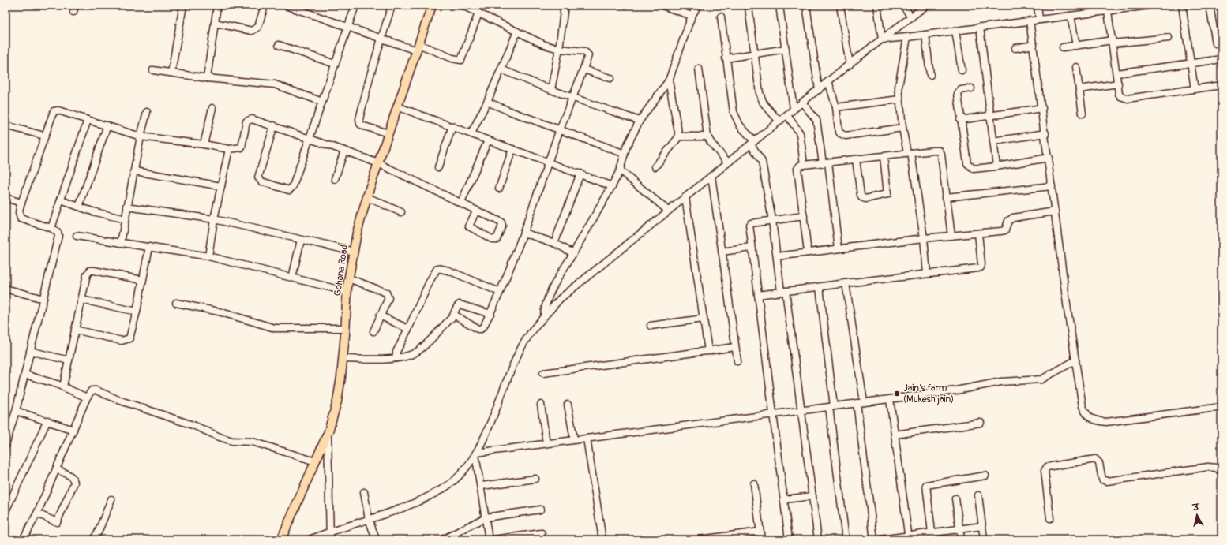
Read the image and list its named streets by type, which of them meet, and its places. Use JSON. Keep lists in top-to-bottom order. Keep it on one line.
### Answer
{"streets":{"main road":["Gohana Road"]},"places":["Jain's farm (Mukesh jain)"],"north":"top"}
